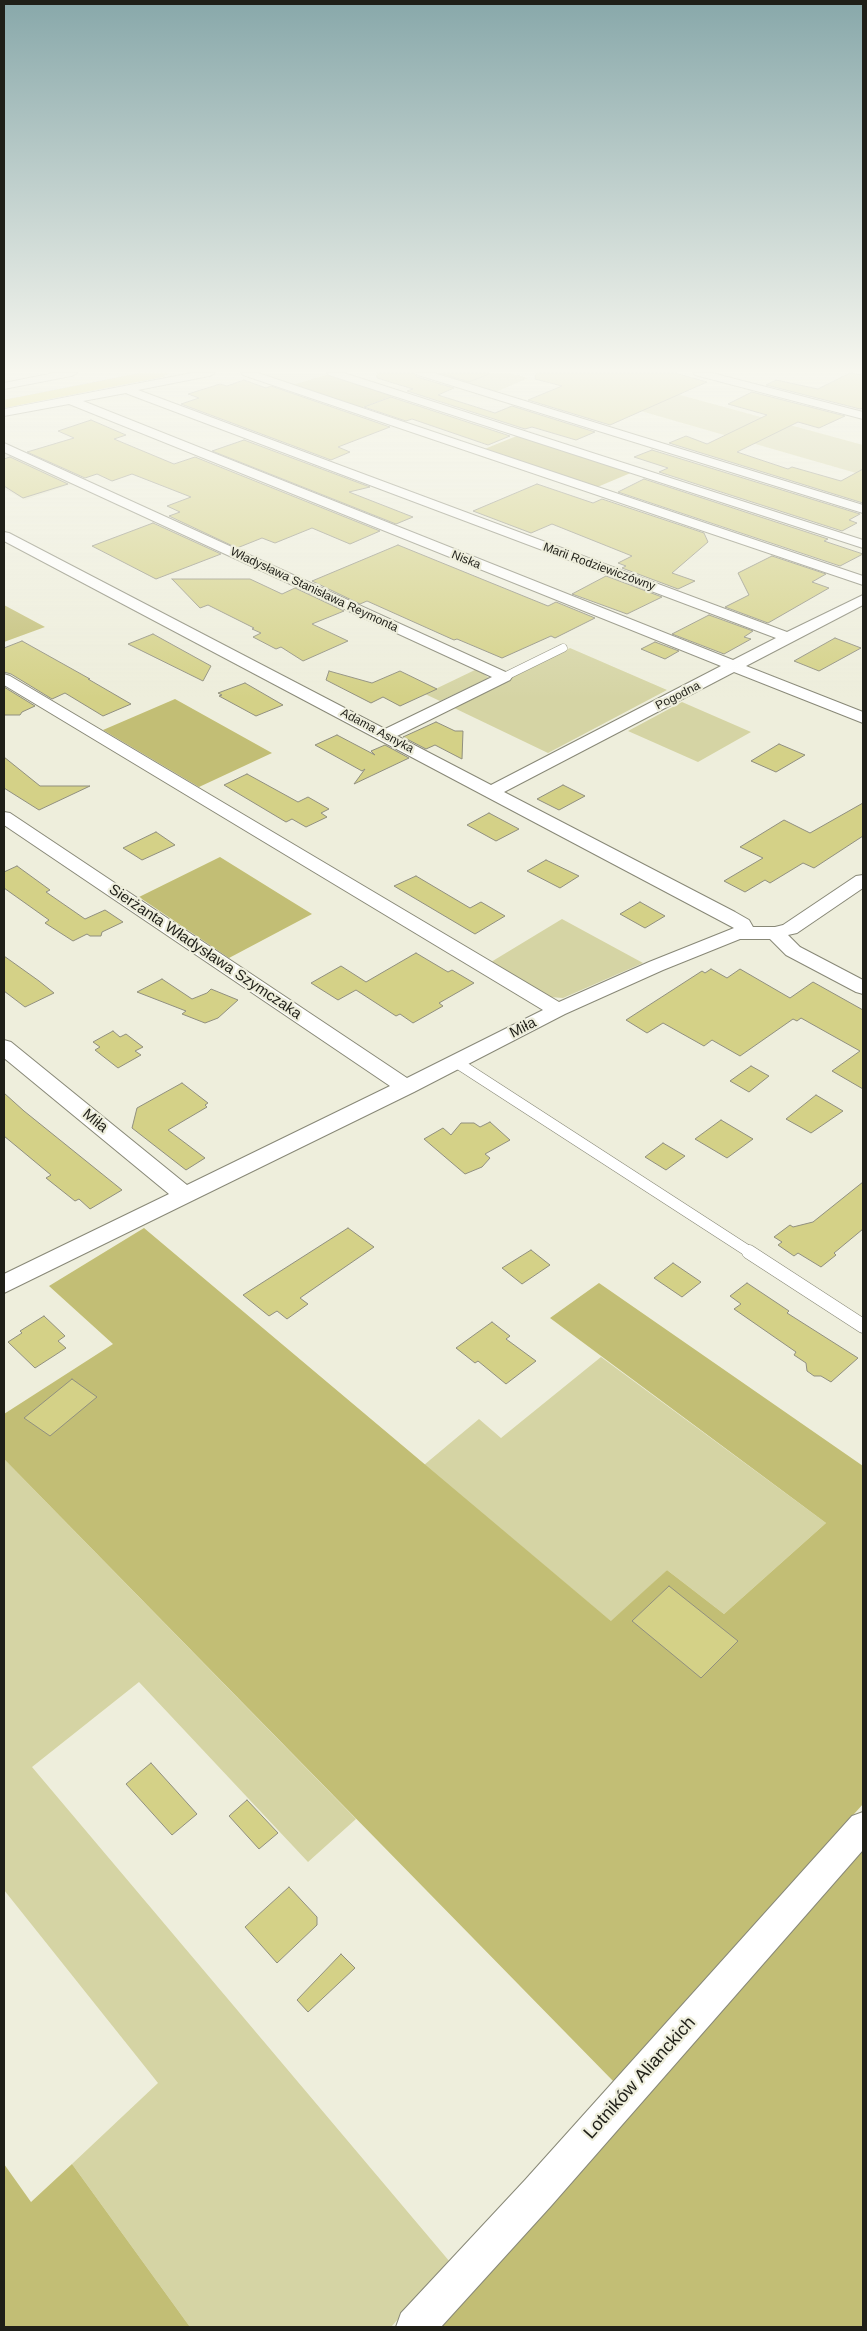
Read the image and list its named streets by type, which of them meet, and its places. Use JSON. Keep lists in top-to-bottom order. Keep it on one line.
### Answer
{"streets":{"street":["Niska","Marii Rodziewiczówny","Władysława Stanisława Reymonta","Pogodna","Adama Asnyka","Sierżanta Władysława Szymczaka","Miła","Lotników Alianckich"]},"crossings":[["Niska","Pogodna"],["Marii Rodziewiczówny","Pogodna"],["Pogodna","Adama Asnyka"],["Adama Asnyka","Miła"],["Sierżanta Władysława Szymczaka","Miła"]]}
